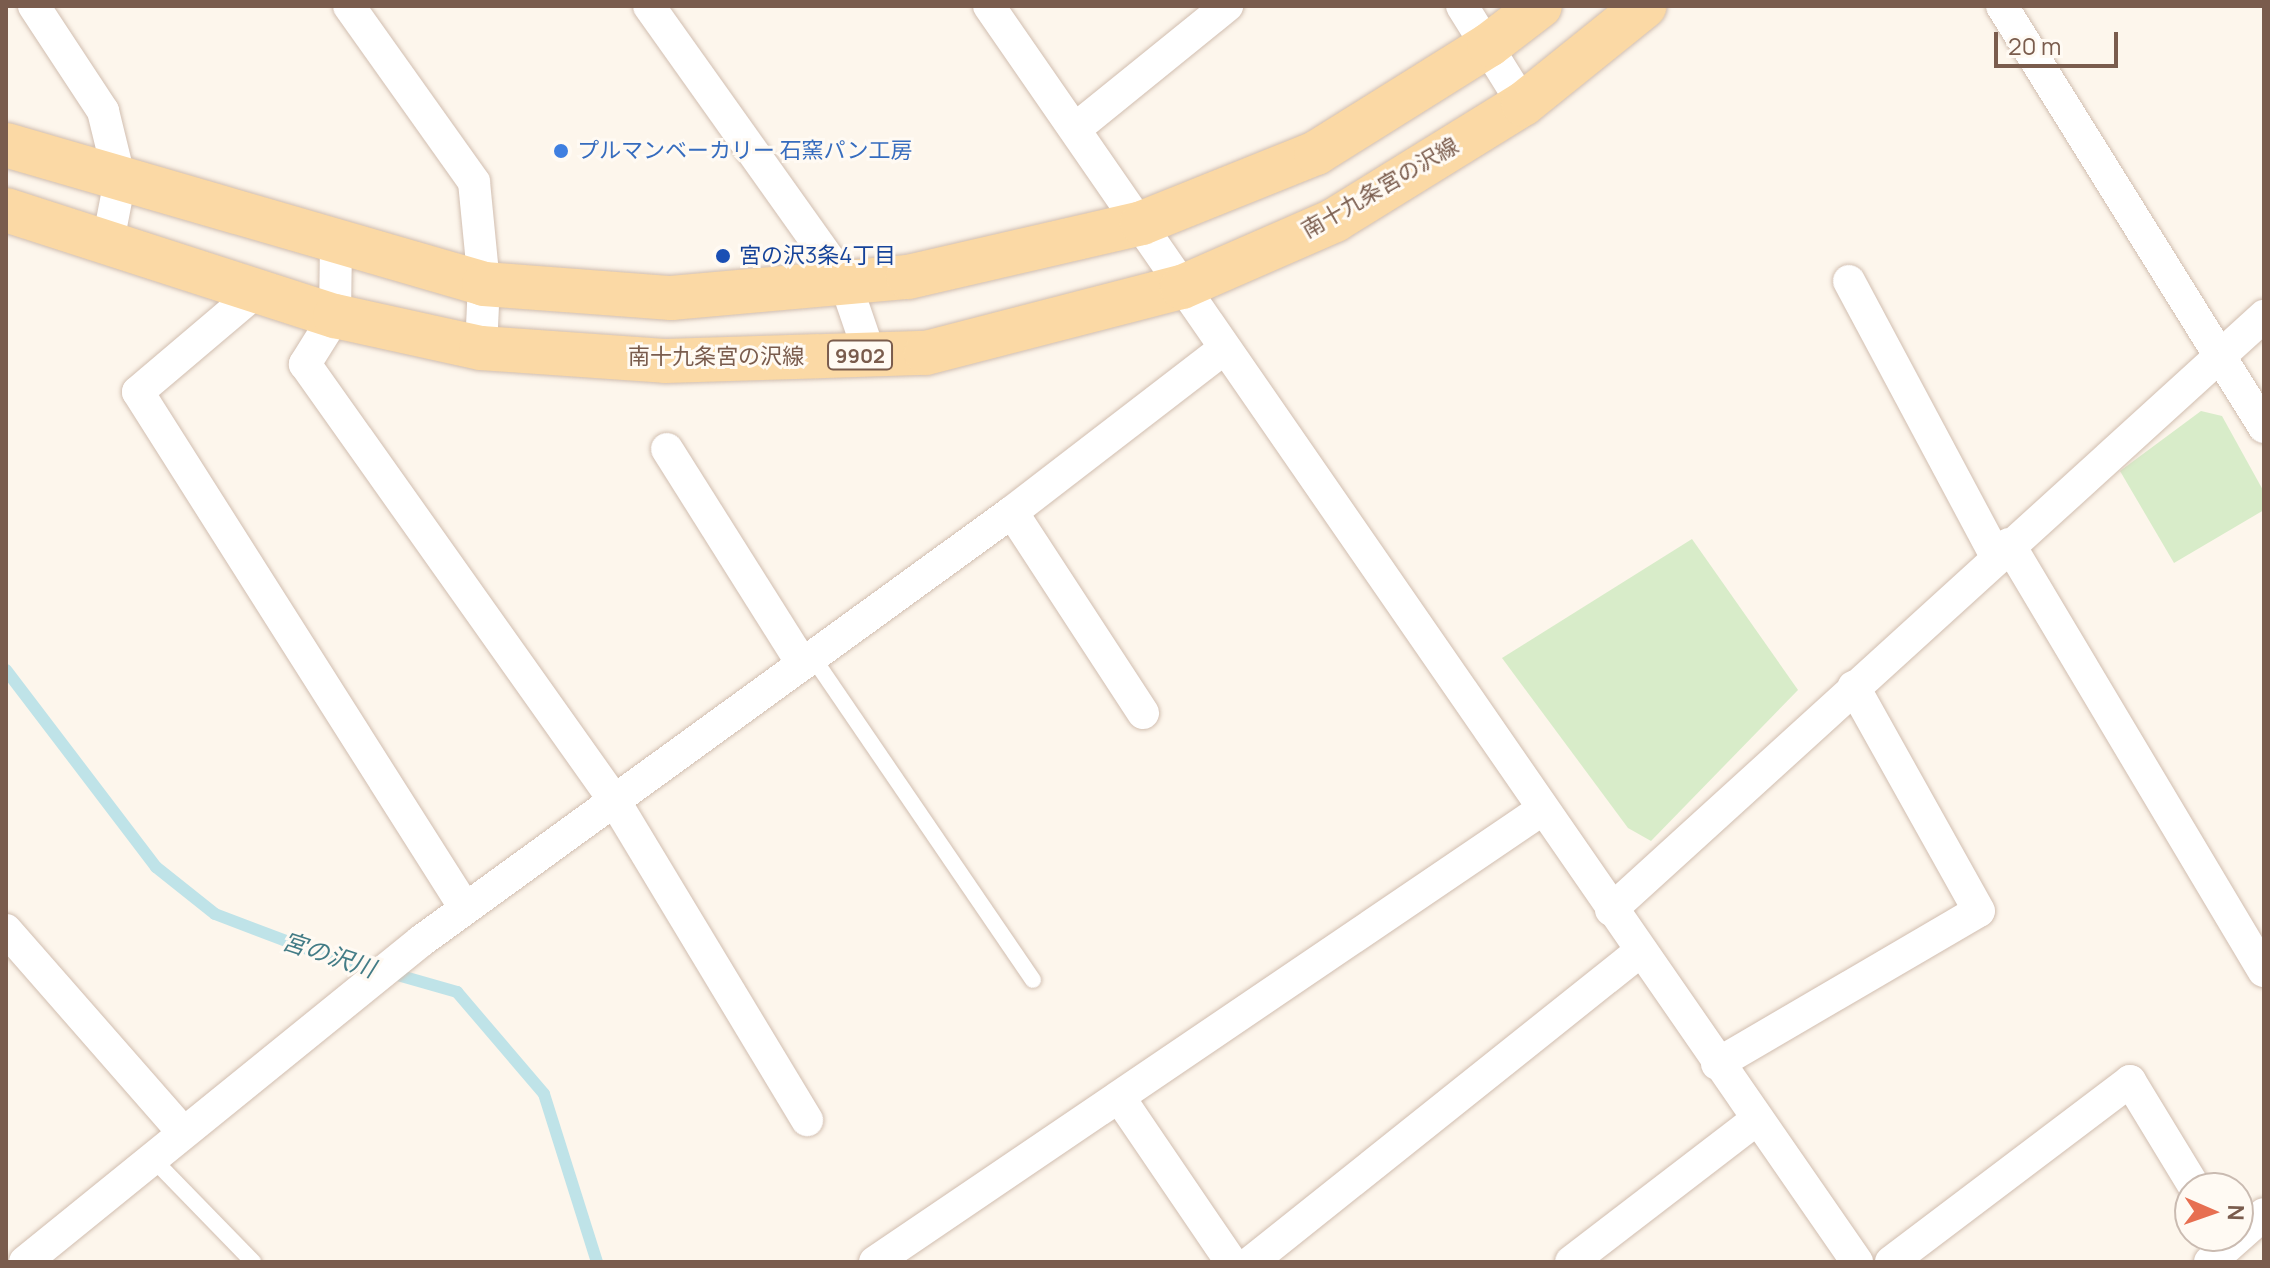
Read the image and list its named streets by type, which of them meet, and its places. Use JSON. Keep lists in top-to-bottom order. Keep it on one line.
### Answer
{"streets":{"main road":["南十九条宮の沢線","9902"]},"water":["宮の沢川"],"places":["プルマンベーカリー 石窯パン工房","宮の沢3条4丁目"],"scale_bar":"20 m","north":"right"}
